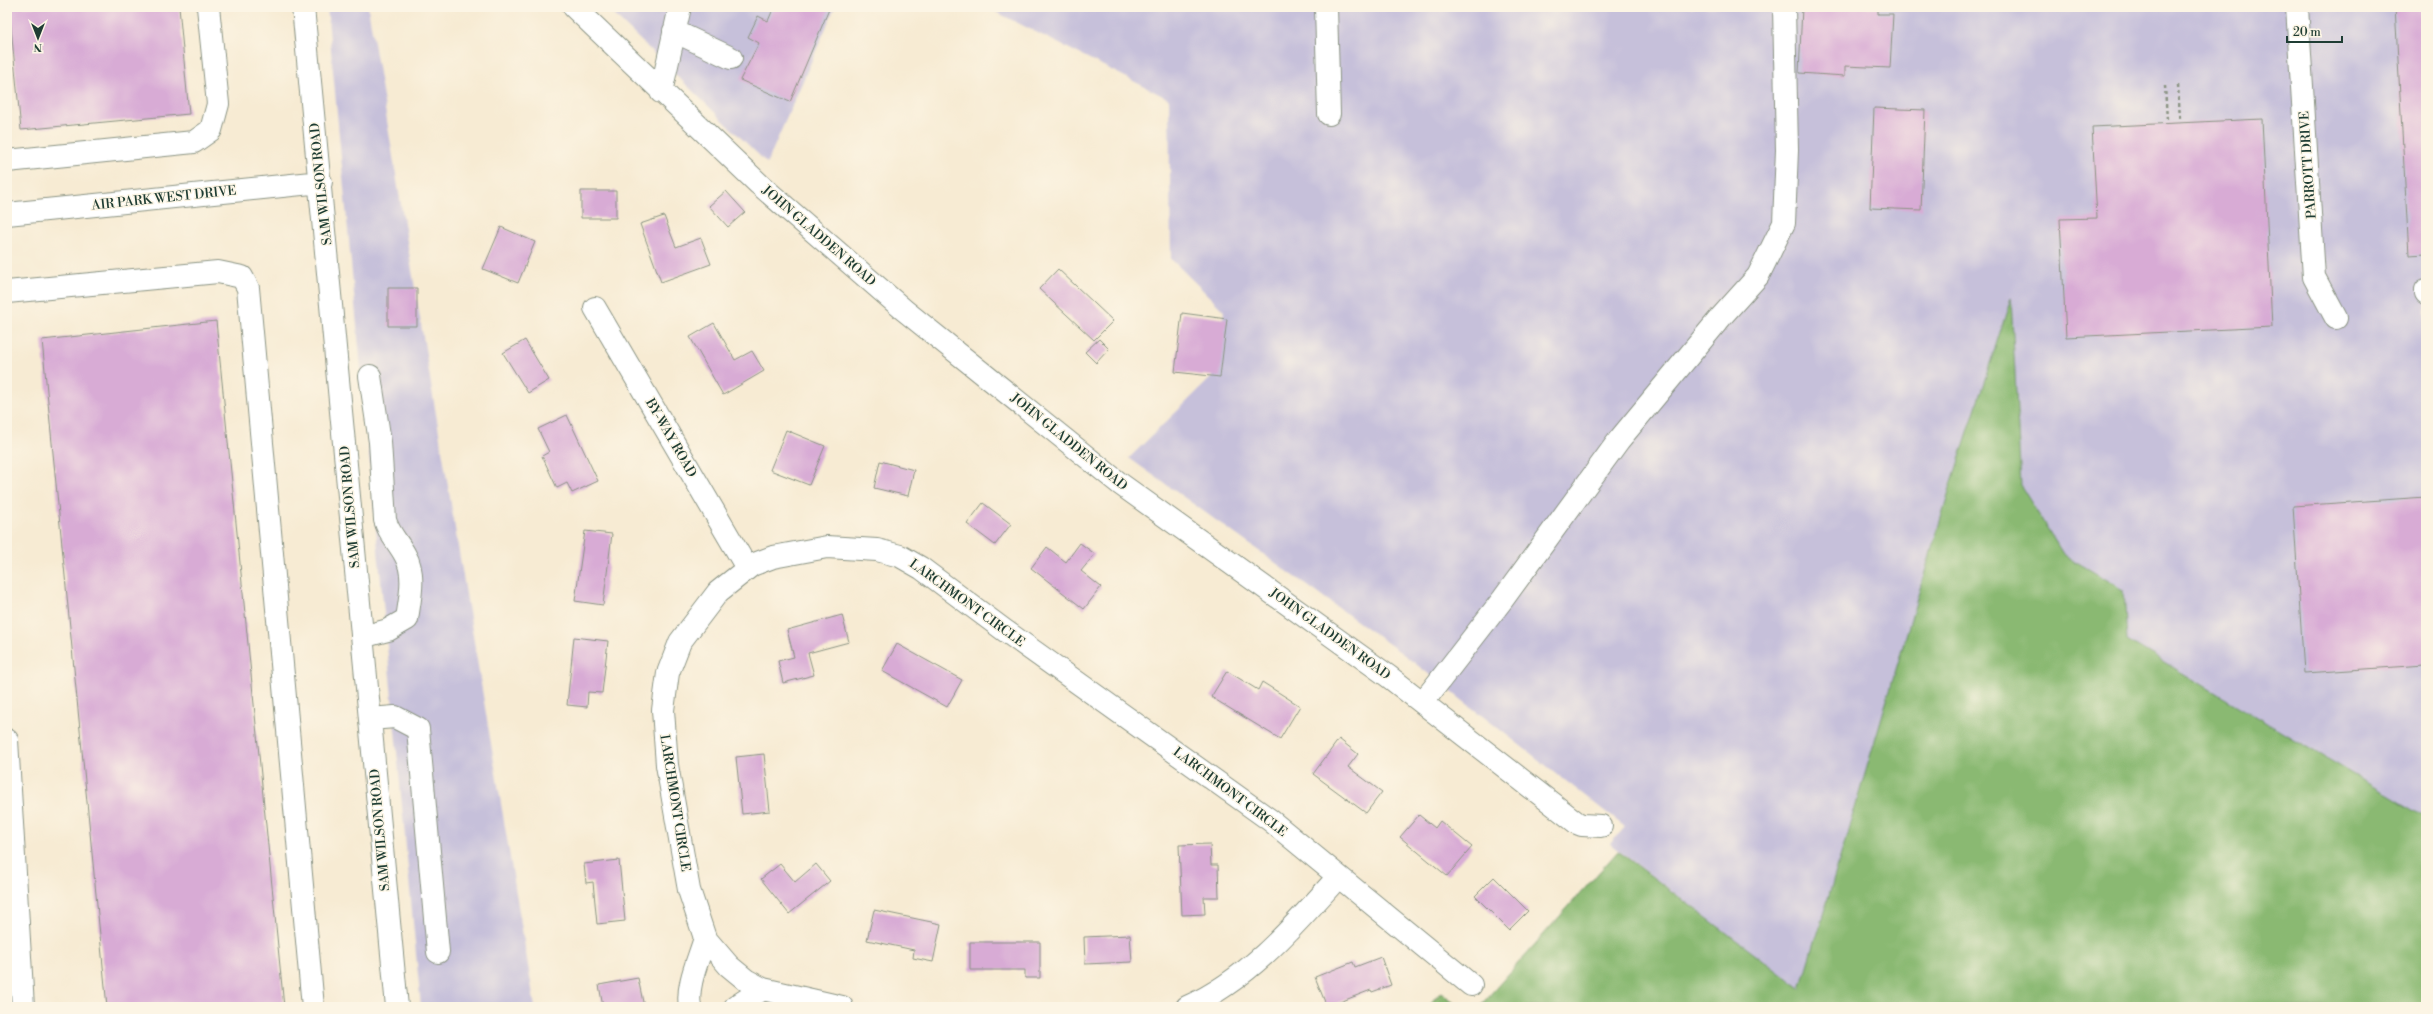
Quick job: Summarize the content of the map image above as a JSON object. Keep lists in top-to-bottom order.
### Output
{
  "streets": {
    "street": [
      "PARROTT DRIVE",
      "SAM WILSON ROAD",
      "AIR PARK WEST DRIVE",
      "JOHN GLADDEN ROAD",
      "BY-WAY ROAD",
      "LARCHMONT CIRCLE"
    ]
  },
  "crossings": [
    ["SAM WILSON ROAD", "AIR PARK WEST DRIVE"],
    ["BY-WAY ROAD", "LARCHMONT CIRCLE"]
  ],
  "scale_bar": "20 m",
  "north": "bottom"
}
